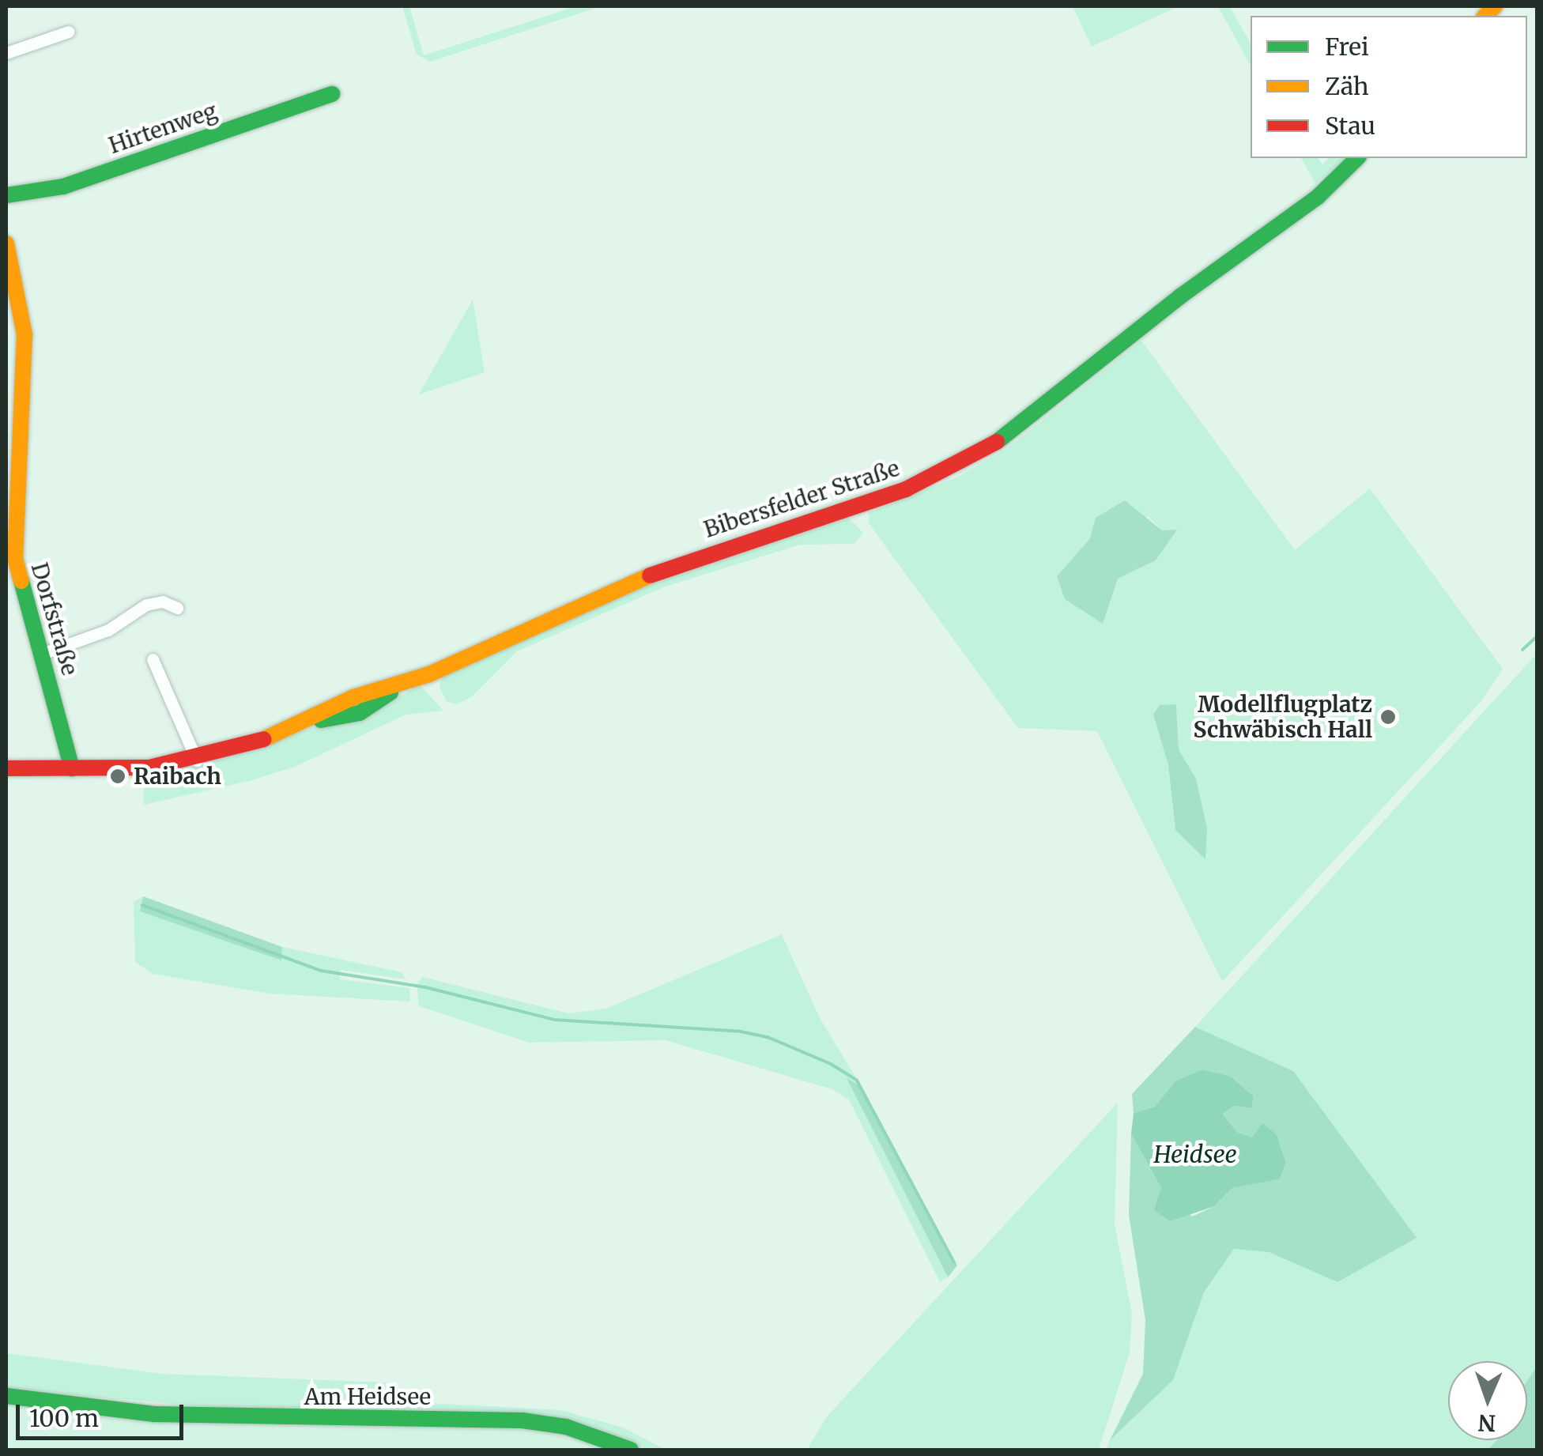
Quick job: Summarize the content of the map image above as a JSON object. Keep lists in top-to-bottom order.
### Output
{
  "streets": {
    "street": [
      "Hirtenweg",
      "Bibersfelder Straße",
      "Dorfstraße",
      "Am Heidsee"
    ]
  },
  "crossings": [
    ["Bibersfelder Straße", "Dorfstraße"]
  ],
  "water": ["Heidsee"],
  "places": ["Modellflugplatz Schwäbisch Hall", "Raibach"],
  "legend": ["Frei", "Zäh", "Stau"],
  "scale_bar": "100 m",
  "north": "bottom"
}
